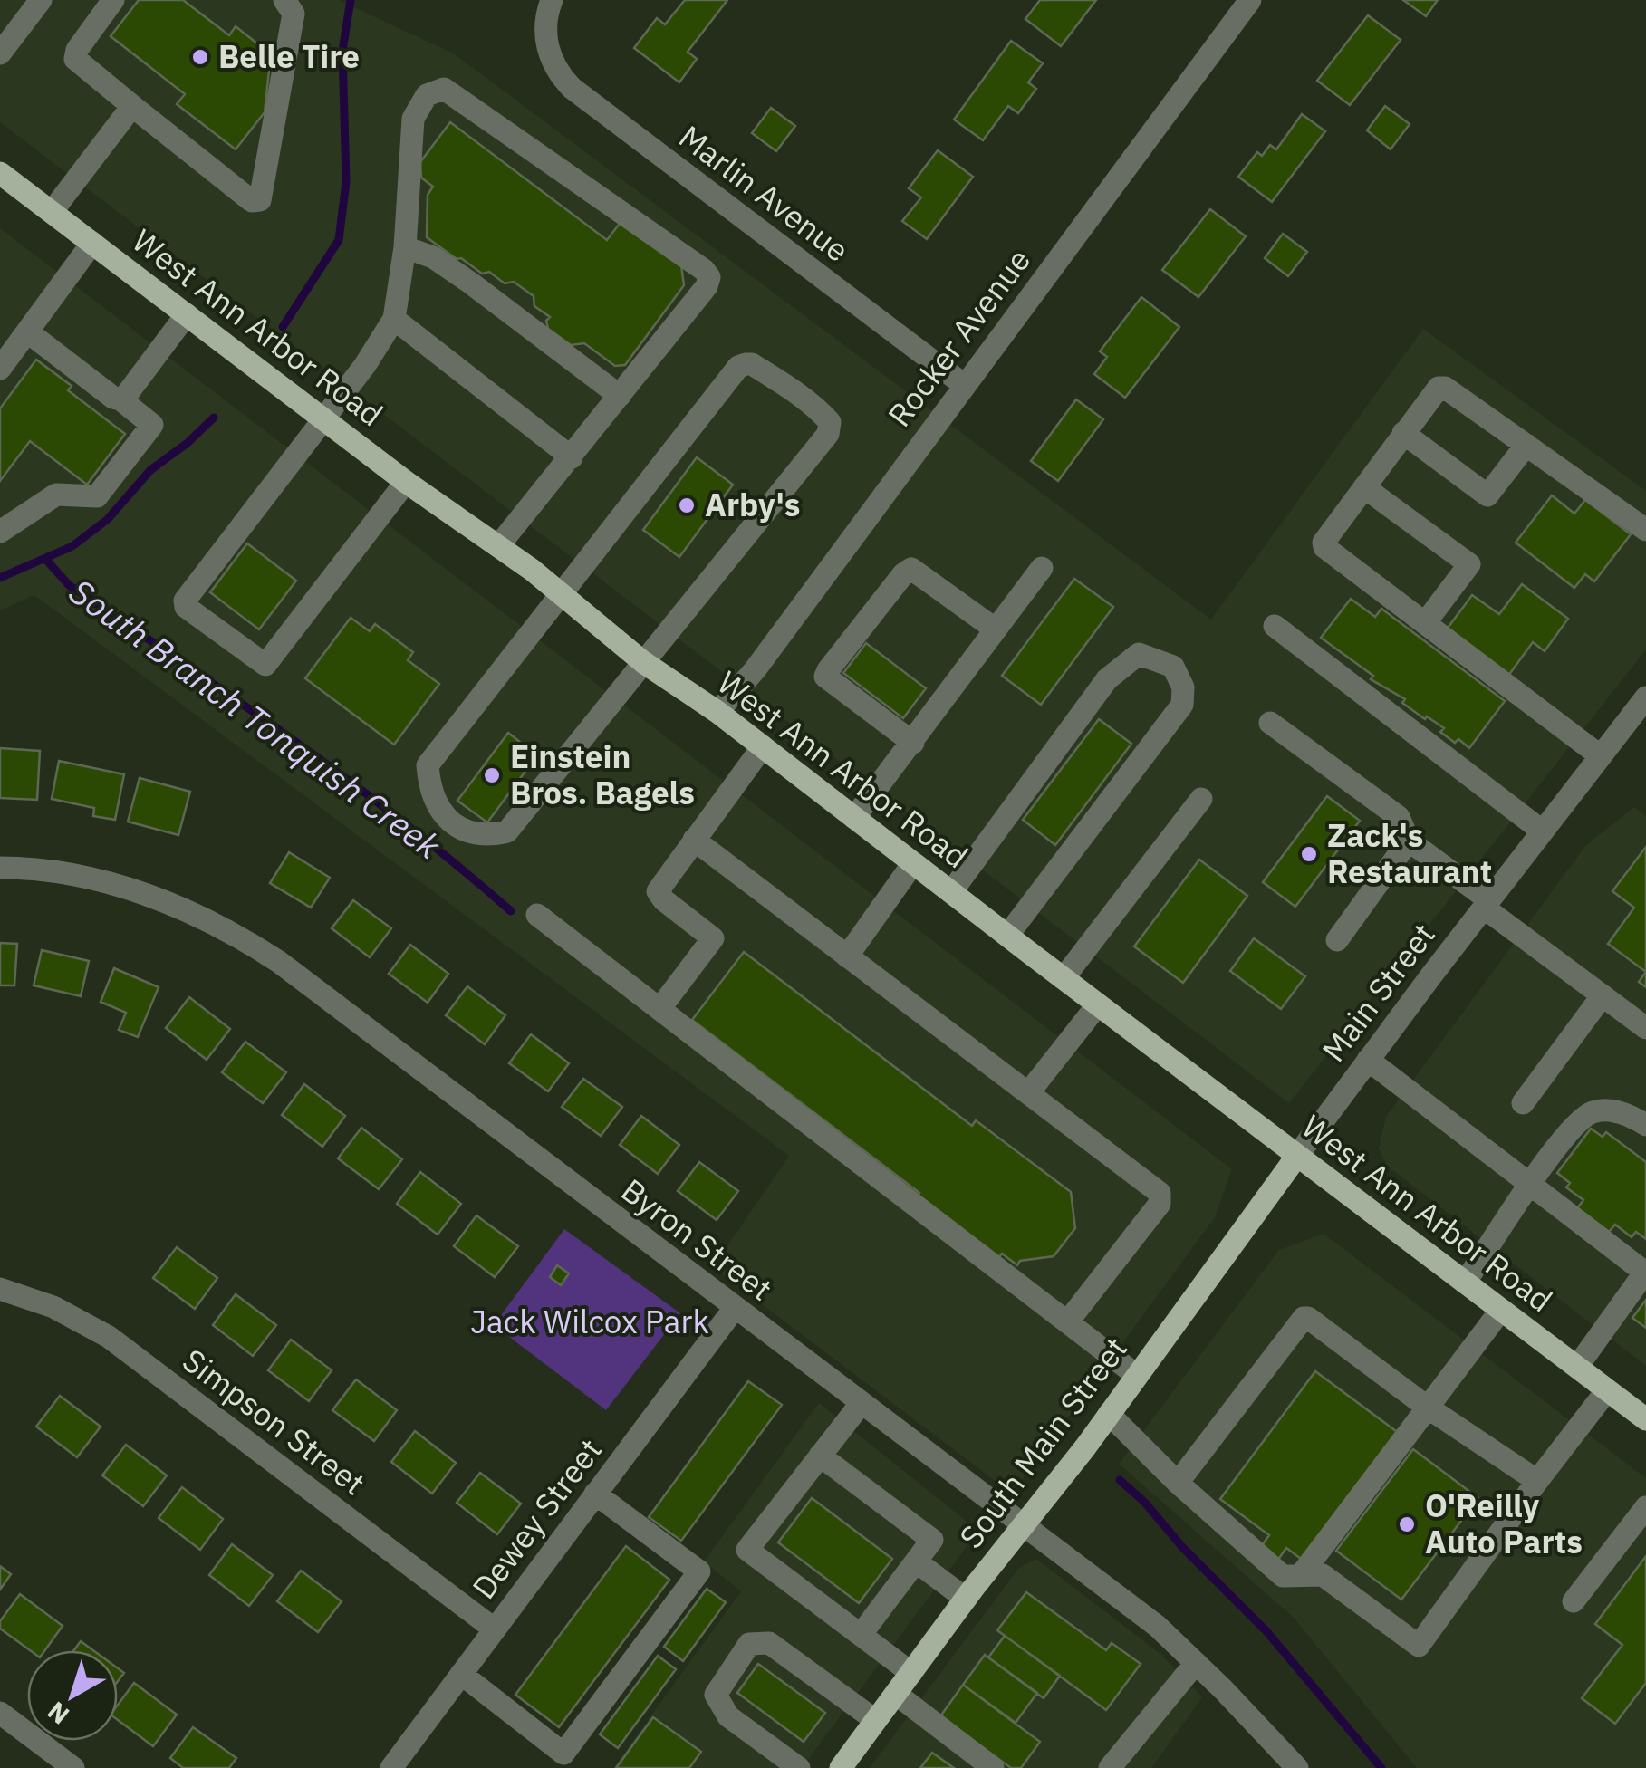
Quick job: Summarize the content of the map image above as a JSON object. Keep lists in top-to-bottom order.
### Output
{
  "streets": {
    "main road": ["West Ann Arbor Road", "South Main Street"],
    "street": [
      "Marlin Avenue",
      "Rocker Avenue",
      "Main Street",
      "Byron Street",
      "Simpson Street",
      "Dewey Street"
    ]
  },
  "crossings": [
    ["Marlin Avenue", "Rocker Avenue"],
    ["West Ann Arbor Road", "Rocker Avenue"],
    ["West Ann Arbor Road", "Main Street"],
    ["West Ann Arbor Road", "South Main Street"],
    ["Main Street", "South Main Street"],
    ["Byron Street", "South Main Street"],
    ["Byron Street", "Dewey Street"],
    ["Simpson Street", "Dewey Street"]
  ],
  "water": ["South Branch Tonquish Creek"],
  "parks": ["Jack Wilcox Park"],
  "places": [
    "Belle Tire",
    "Arby's",
    "Einstein Bros. Bagels",
    "Zack's Restaurant",
    "O'Reilly Auto Parts"
  ],
  "north": "bottom left"
}
